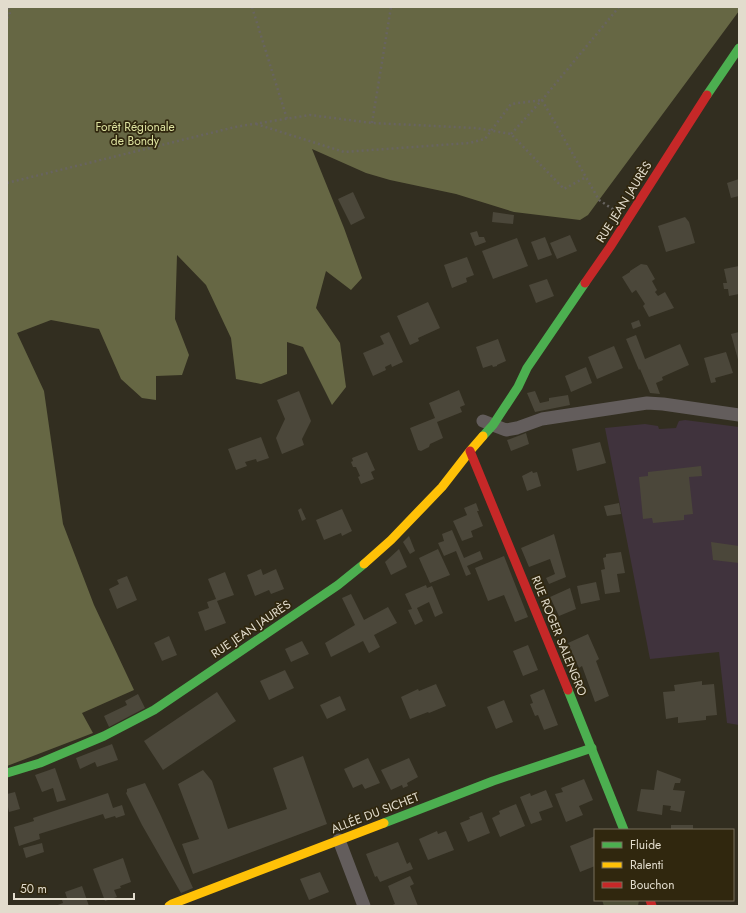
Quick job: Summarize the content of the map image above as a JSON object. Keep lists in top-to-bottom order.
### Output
{
  "streets": {
    "street": ["RUE JEAN JAURÈS", "RUE ROGER SALENGRO", "ALLÉE DU SICHET"]
  },
  "crossings": [
    ["RUE JEAN JAURÈS", "RUE ROGER SALENGRO"],
    ["RUE ROGER SALENGRO", "ALLÉE DU SICHET"]
  ],
  "parks": ["Forêt Régionale de Bondy"],
  "legend": ["Fluide", "Ralenti", "Bouchon"],
  "scale_bar": "50 m"
}
